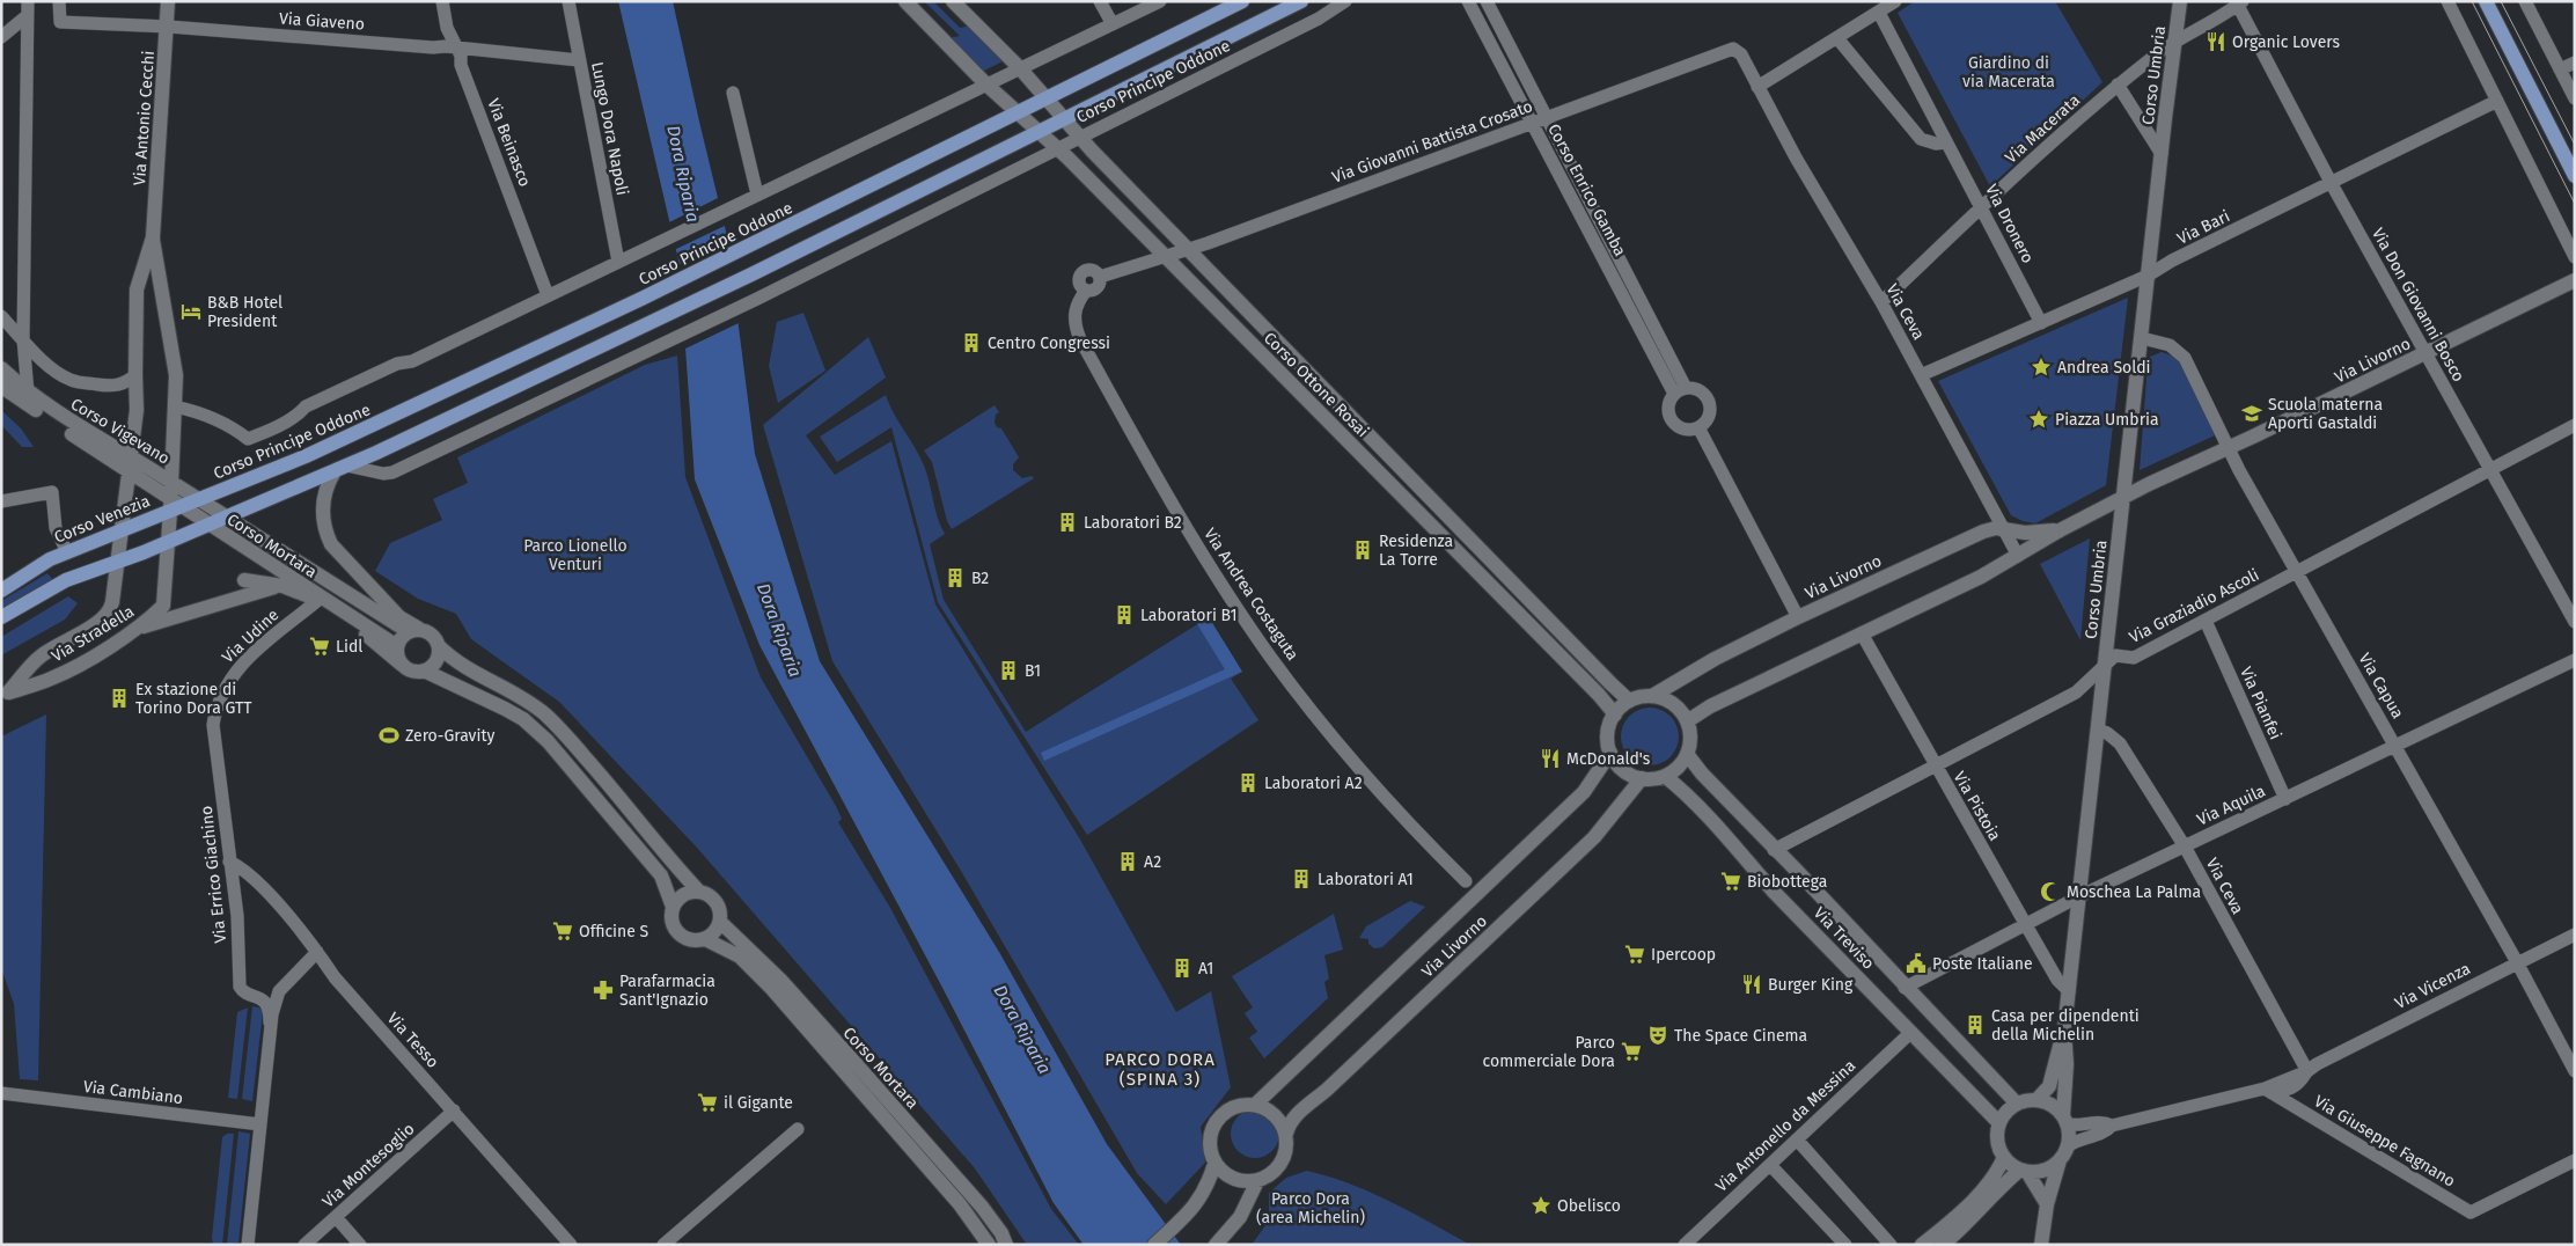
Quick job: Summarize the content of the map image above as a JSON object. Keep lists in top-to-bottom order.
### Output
{
  "streets": {
    "main road": [
      "Corso Umbria",
      "Corso Principe Oddone",
      "Via Antonio Cecchi",
      "Via Livorno",
      "Corso Ottone Rosai",
      "Corso Vigevano",
      "Corso Venezia",
      "Corso Mortara",
      "Via Stradella",
      "Via Treviso"
    ],
    "street": [
      "Via Giaveno",
      "Lungo Dora Napoli",
      "Via Macerata",
      "Via Giovanni Battista Crosato",
      "Via Beinasco",
      "Corso Enrico Gamba",
      "Via Dronero",
      "Via Bari",
      "Via Don Giovanni Bosco",
      "Via Ceva",
      "Via Andrea Costaguta",
      "Via Graziadio Ascoli",
      "Via Udine",
      "Via Capua",
      "Via Pianfei",
      "Via Aquila",
      "Via Pistoia",
      "Via Errico Giachino",
      "Via Vicenza",
      "Via Tesso",
      "Via Cambiano",
      "Via Antonello da Messina",
      "Via Giuseppe Fagnano",
      "Via Montesoglio"
    ]
  },
  "crossings": [
    ["Via Giaveno", "Via Antonio Cecchi"],
    ["Via Giaveno", "Lungo Dora Napoli"],
    ["Via Giaveno", "Via Beinasco"],
    ["Corso Umbria", "Via Macerata"],
    ["Corso Umbria", "Via Bari"],
    ["Corso Umbria", "Via Ceva"],
    ["Corso Umbria", "Via Livorno"],
    ["Corso Umbria", "Via Graziadio Ascoli"],
    ["Corso Umbria", "Via Capua"],
    ["Corso Umbria", "Via Aquila"],
    ["Corso Umbria", "Via Pistoia"],
    ["Corso Umbria", "Via Treviso"],
    ["Corso Umbria", "Via Giuseppe Fagnano"],
    ["Corso Principe Oddone", "Via Antonio Cecchi"],
    ["Corso Principe Oddone", "Lungo Dora Napoli"],
    ["Corso Principe Oddone", "Via Beinasco"],
    ["Corso Principe Oddone", "Corso Ottone Rosai"],
    ["Corso Principe Oddone", "Corso Vigevano"],
    ["Corso Principe Oddone", "Corso Venezia"],
    ["Corso Principe Oddone", "Corso Mortara"],
    ["Corso Principe Oddone", "Via Stradella"],
    ["Via Antonio Cecchi", "Corso Vigevano"],
    ["Via Antonio Cecchi", "Corso Venezia"],
    ["Via Antonio Cecchi", "Corso Mortara"],
    ["Via Antonio Cecchi", "Via Stradella"],
    ["Via Macerata", "Via Dronero"],
    ["Via Macerata", "Via Don Giovanni Bosco"],
    ["Via Macerata", "Via Ceva"],
    ["Via Giovanni Battista Crosato", "Corso Enrico Gamba"],
    ["Via Giovanni Battista Crosato", "Via Ceva"],
    ["Via Giovanni Battista Crosato", "Corso Ottone Rosai"],
    ["Via Giovanni Battista Crosato", "Via Andrea Costaguta"],
    ["Via Dronero", "Via Bari"],
    ["Via Bari", "Via Don Giovanni Bosco"],
    ["Via Bari", "Via Ceva"],
    ["Via Don Giovanni Bosco", "Via Livorno"],
    ["Via Don Giovanni Bosco", "Via Graziadio Ascoli"],
    ["Via Ceva", "Via Livorno"],
    ["Via Ceva", "Via Aquila"],
    ["Via Ceva", "Via Vicenza"],
    ["Via Ceva", "Via Giuseppe Fagnano"],
    ["Via Livorno", "Corso Ottone Rosai"],
    ["Via Livorno", "Via Capua"],
    ["Via Livorno", "Via Pistoia"],
    ["Via Livorno", "Via Treviso"],
    ["Corso Ottone Rosai", "Via Treviso"],
    ["Corso Vigevano", "Corso Venezia"],
    ["Corso Vigevano", "Corso Mortara"],
    ["Corso Vigevano", "Via Stradella"],
    ["Corso Venezia", "Corso Mortara"],
    ["Corso Venezia", "Via Stradella"],
    ["Corso Mortara", "Via Stradella"],
    ["Via Graziadio Ascoli", "Via Capua"],
    ["Via Graziadio Ascoli", "Via Pianfei"],
    ["Via Graziadio Ascoli", "Via Pistoia"],
    ["Via Graziadio Ascoli", "Via Treviso"],
    ["Via Udine", "Via Errico Giachino"],
    ["Via Capua", "Via Aquila"],
    ["Via Capua", "Via Vicenza"],
    ["Via Pianfei", "Via Aquila"],
    ["Via Aquila", "Via Pistoia"],
    ["Via Aquila", "Via Treviso"],
    ["Via Errico Giachino", "Via Tesso"],
    ["Via Errico Giachino", "Via Cambiano"],
    ["Via Treviso", "Via Antonello da Messina"],
    ["Via Treviso", "Via Giuseppe Fagnano"],
    ["Via Vicenza", "Via Giuseppe Fagnano"],
    ["Via Tesso", "Via Montesoglio"]
  ],
  "districts": ["PARCO DORA (SPINA 3)"],
  "water": ["Dora Riparia"],
  "parks": ["Giardino di via Macerata", "Parco Lionello Venturi", "Parco Dora (area Michelin)"],
  "places": {
    "restaurant": ["Organic Lovers", "McDonald's", "Burger King"],
    "hotel": ["B&B Hotel President"],
    "building": [
      "Centro Congressi",
      "Laboratori B2",
      "Residenza La Torre",
      "B2",
      "Laboratori B1",
      "B1",
      "Ex stazione di Torino Dora GTT",
      "Laboratori A2",
      "A2",
      "Laboratori A1",
      "A1",
      "Casa per dipendenti della Michelin"
    ],
    "place": ["Andrea Soldi", "Piazza Umbria", "Obelisco"],
    "school or university": ["Scuola materna Aporti Gastaldi"],
    "supermarket": [
      "Lidl",
      "Biobottega",
      "Officine S",
      "Ipercoop",
      "Parco commerciale Dora",
      "il Gigante"
    ],
    "sports": ["Zero-Gravity"],
    "mosque": ["Moschea La Palma"],
    "public building": ["Poste Italiane"],
    "pharmacy": ["Parafarmacia Sant'Ignazio"],
    "theatre": ["The Space Cinema"]
  }
}
